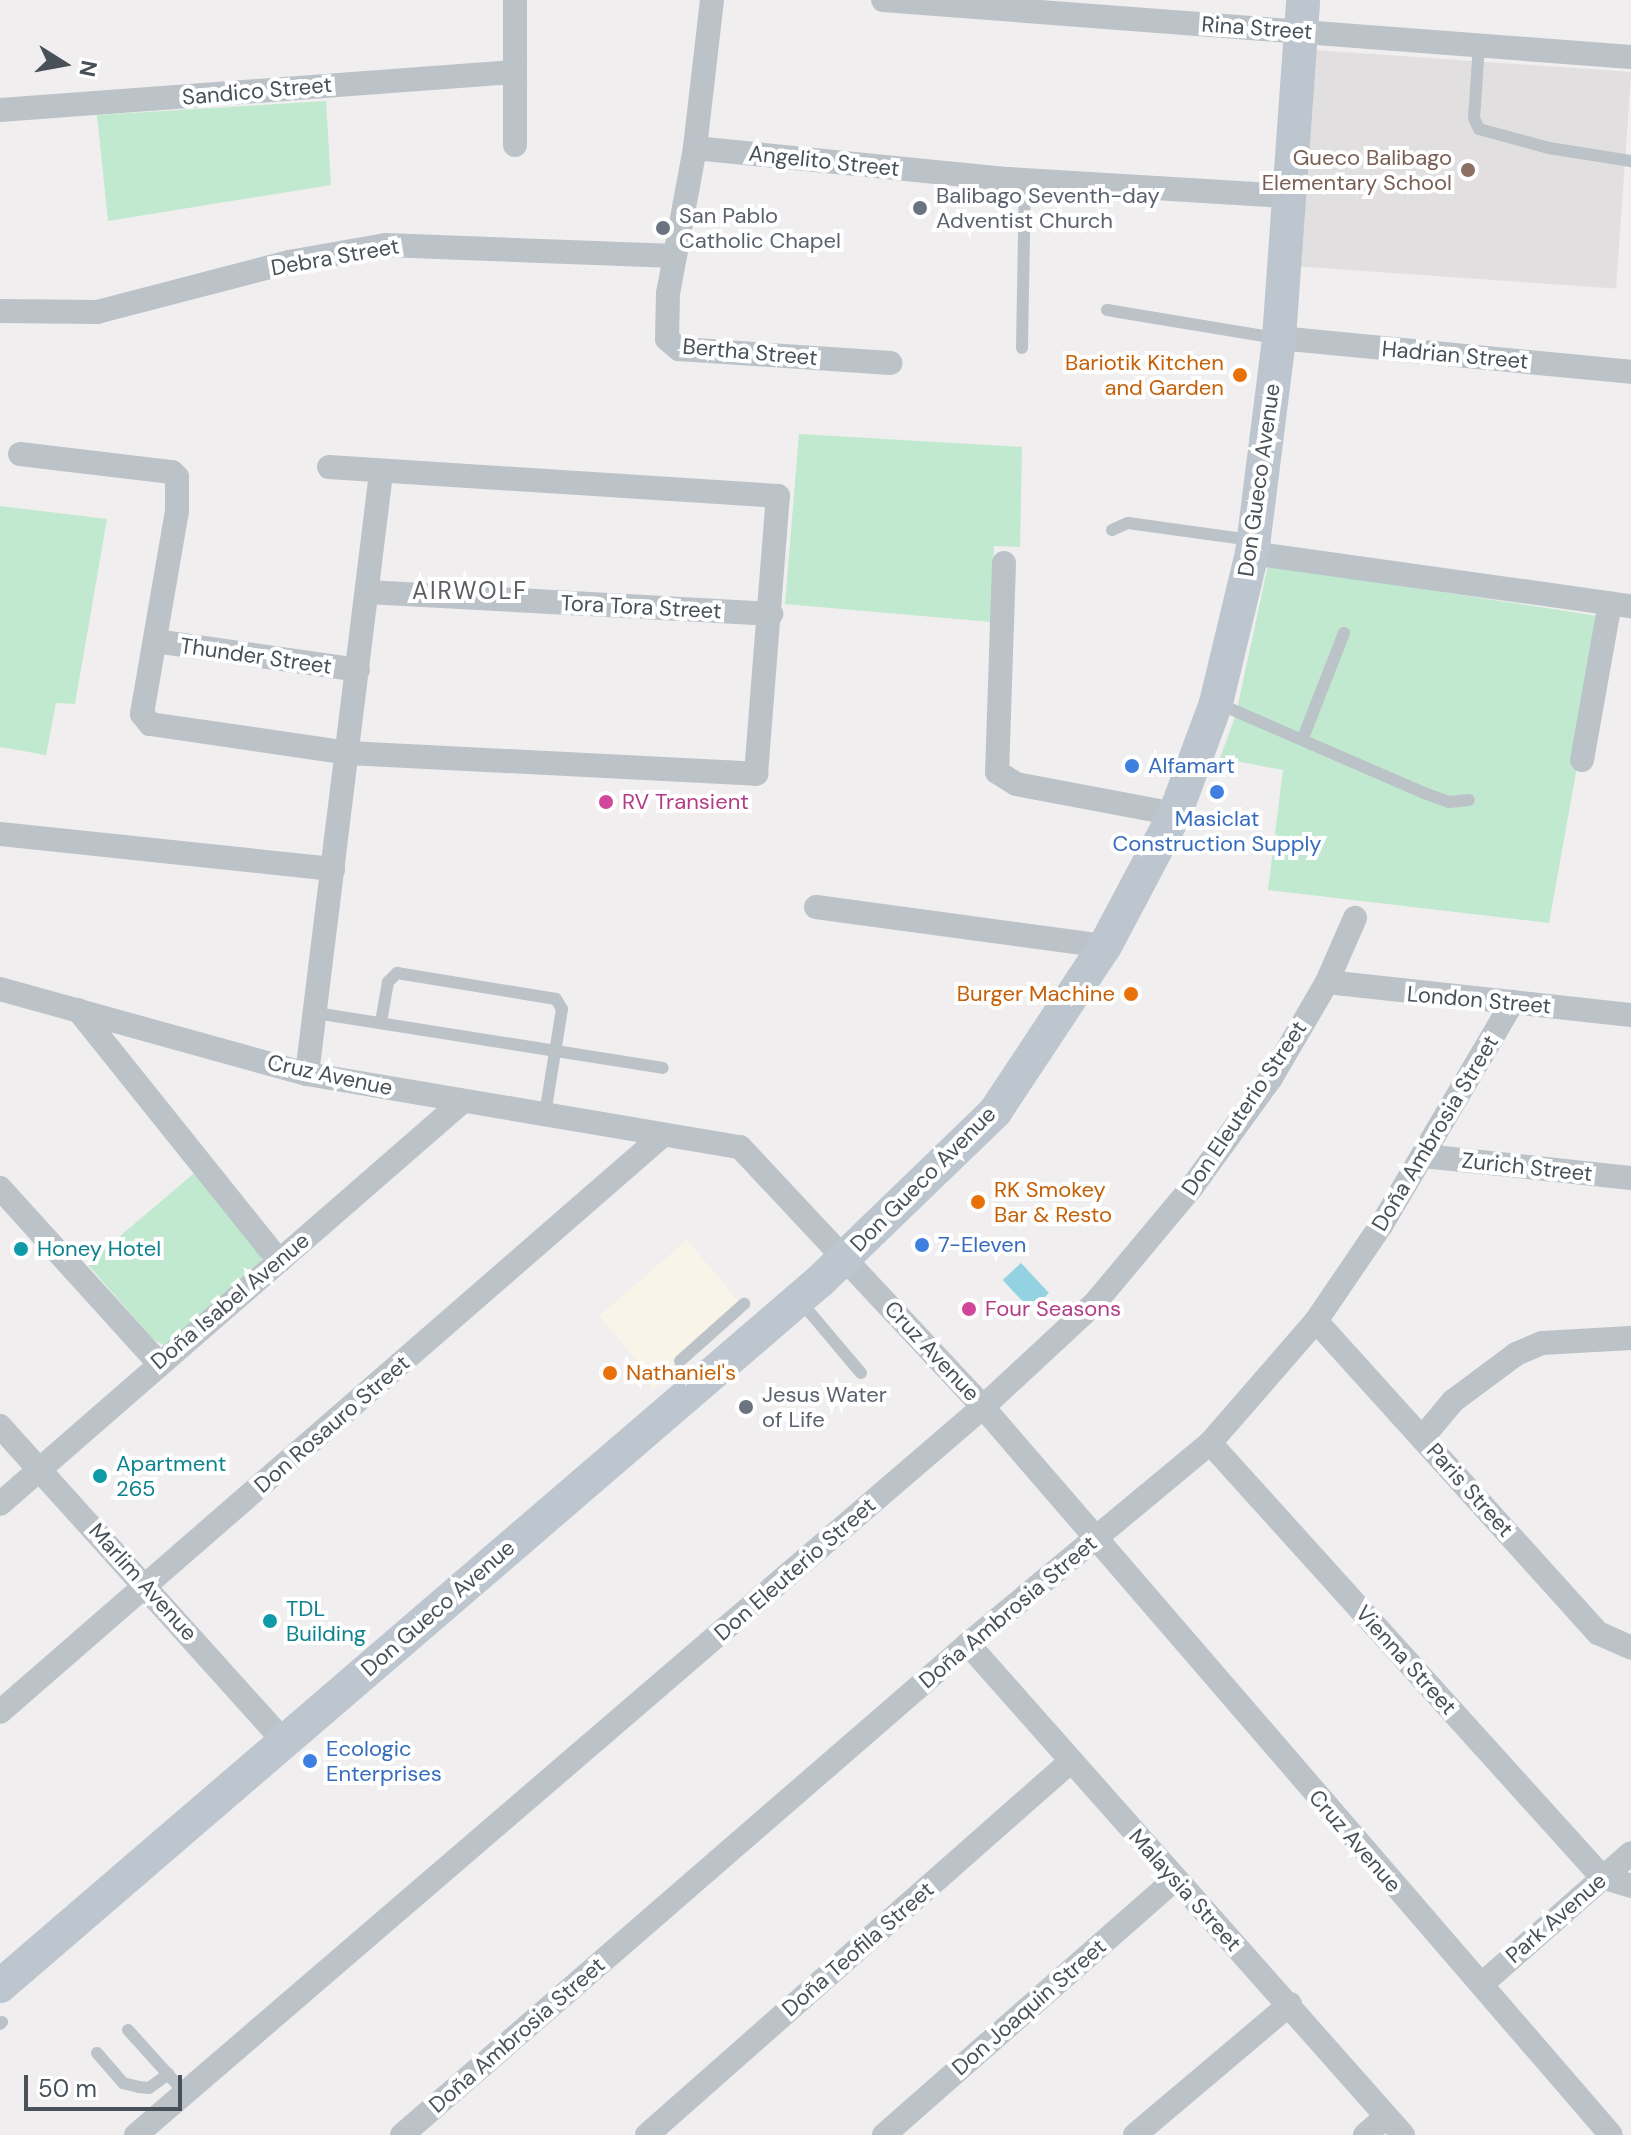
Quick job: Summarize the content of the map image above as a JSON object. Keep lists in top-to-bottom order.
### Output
{
  "streets": {
    "main road": ["Don Gueco Avenue"],
    "street": [
      "Rina Street",
      "Sandico Street",
      "Angelito Street",
      "Debra Street",
      "Bertha Street",
      "Hadrian Street",
      "Tora Tora Street",
      "Thunder Street",
      "London Street",
      "Cruz Avenue",
      "Don Eleuterio Street",
      "Doña Ambrosia Street",
      "Zurich Street",
      "Doña Isabel Avenue",
      "Don Rosauro Street",
      "Paris Street",
      "Marlim Avenue",
      "Vienna Street",
      "Malaysia Street",
      "Park Avenue",
      "Doña Teofila Street",
      "Don Joaquin Street"
    ]
  },
  "crossings": [
    ["Rina Street", "Don Gueco Avenue"],
    ["Angelito Street", "Bertha Street"],
    ["Angelito Street", "Don Gueco Avenue"],
    ["Debra Street", "Bertha Street"],
    ["Hadrian Street", "Don Gueco Avenue"],
    ["Don Gueco Avenue", "Cruz Avenue"],
    ["Don Gueco Avenue", "Marlim Avenue"],
    ["London Street", "Don Eleuterio Street"],
    ["London Street", "Doña Ambrosia Street"],
    ["Cruz Avenue", "Don Eleuterio Street"],
    ["Cruz Avenue", "Doña Ambrosia Street"],
    ["Cruz Avenue", "Doña Isabel Avenue"],
    ["Cruz Avenue", "Don Rosauro Street"],
    ["Cruz Avenue", "Park Avenue"],
    ["Doña Ambrosia Street", "Zurich Street"],
    ["Doña Ambrosia Street", "Paris Street"],
    ["Doña Ambrosia Street", "Vienna Street"],
    ["Doña Ambrosia Street", "Malaysia Street"],
    ["Doña Isabel Avenue", "Marlim Avenue"],
    ["Don Rosauro Street", "Marlim Avenue"],
    ["Vienna Street", "Park Avenue"],
    ["Malaysia Street", "Doña Teofila Street"],
    ["Malaysia Street", "Don Joaquin Street"]
  ],
  "districts": ["AIRWOLF"],
  "places": [
    "Gueco Balibago Elementary School",
    "Balibago Seventh-day Adventist Church",
    "San Pablo Catholic Chapel",
    "Bariotik Kitchen and Garden",
    "Alfamart",
    "Masiclat Construction Supply",
    "RV Transient",
    "Burger Machine",
    "RK Smokey Bar & Resto",
    "7-Eleven",
    "Honey Hotel",
    "Four Seasons",
    "Nathaniel's",
    "Jesus Water of Life",
    "Apartment 265",
    "TDL Building",
    "Ecologic Enterprises"
  ],
  "scale_bar": "50 m",
  "north": "right"
}
